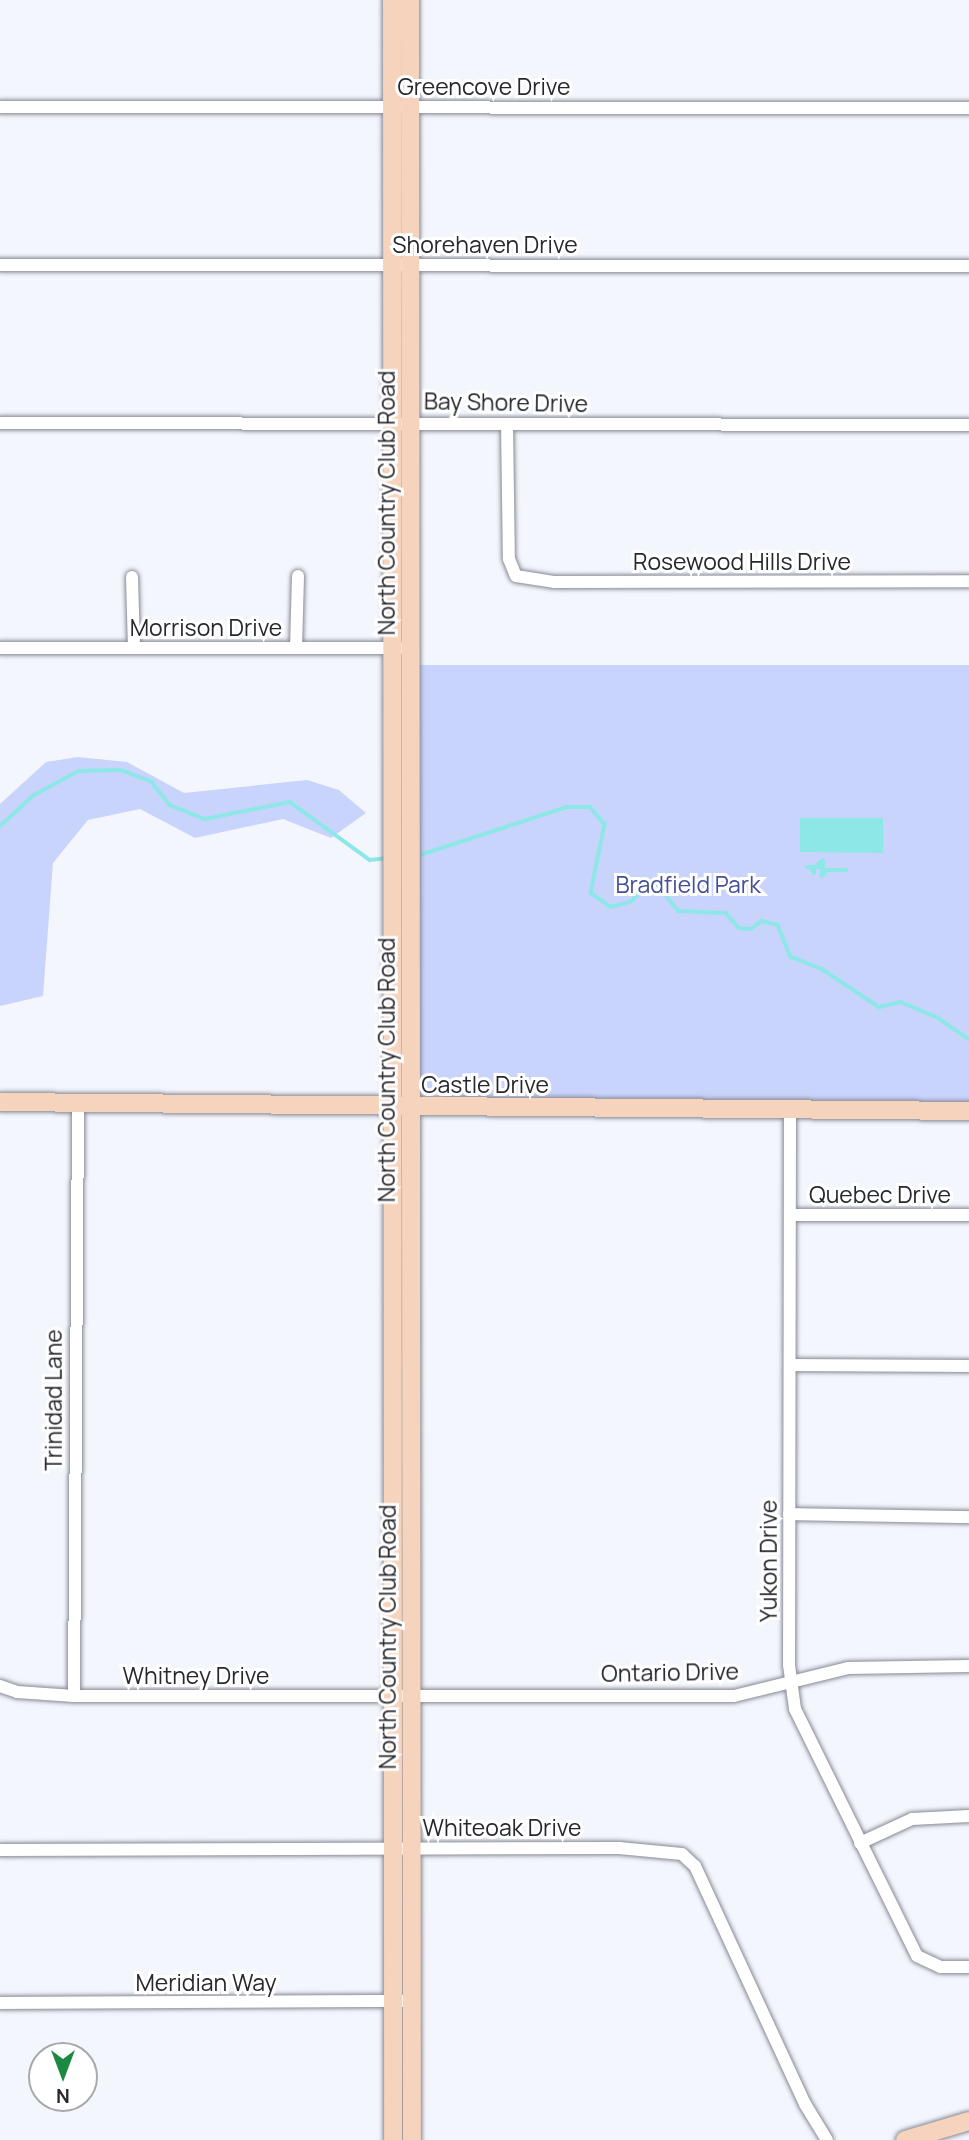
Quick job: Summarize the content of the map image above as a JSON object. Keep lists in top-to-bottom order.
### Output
{
  "streets": {
    "main road": ["North Country Club Road", "Castle Drive"],
    "street": [
      "Greencove Drive",
      "Shorehaven Drive",
      "Bay Shore Drive",
      "Rosewood Hills Drive",
      "Morrison Drive",
      "Quebec Drive",
      "Trinidad Lane",
      "Yukon Drive",
      "Ontario Drive",
      "Whitney Drive",
      "Whiteoak Drive",
      "Meridian Way"
    ]
  },
  "crossings": [
    ["Greencove Drive", "North Country Club Road"],
    ["Shorehaven Drive", "North Country Club Road"],
    ["Bay Shore Drive", "North Country Club Road"],
    ["Bay Shore Drive", "Rosewood Hills Drive"],
    ["North Country Club Road", "Morrison Drive"],
    ["North Country Club Road", "Castle Drive"],
    ["North Country Club Road", "Ontario Drive"],
    ["North Country Club Road", "Whitney Drive"],
    ["North Country Club Road", "Whiteoak Drive"],
    ["North Country Club Road", "Meridian Way"],
    ["Castle Drive", "Trinidad Lane"],
    ["Castle Drive", "Yukon Drive"],
    ["Quebec Drive", "Yukon Drive"],
    ["Trinidad Lane", "Whitney Drive"],
    ["Yukon Drive", "Ontario Drive"],
    ["Ontario Drive", "Whitney Drive"]
  ],
  "parks": ["Bradfield Park"],
  "north": "bottom"
}
